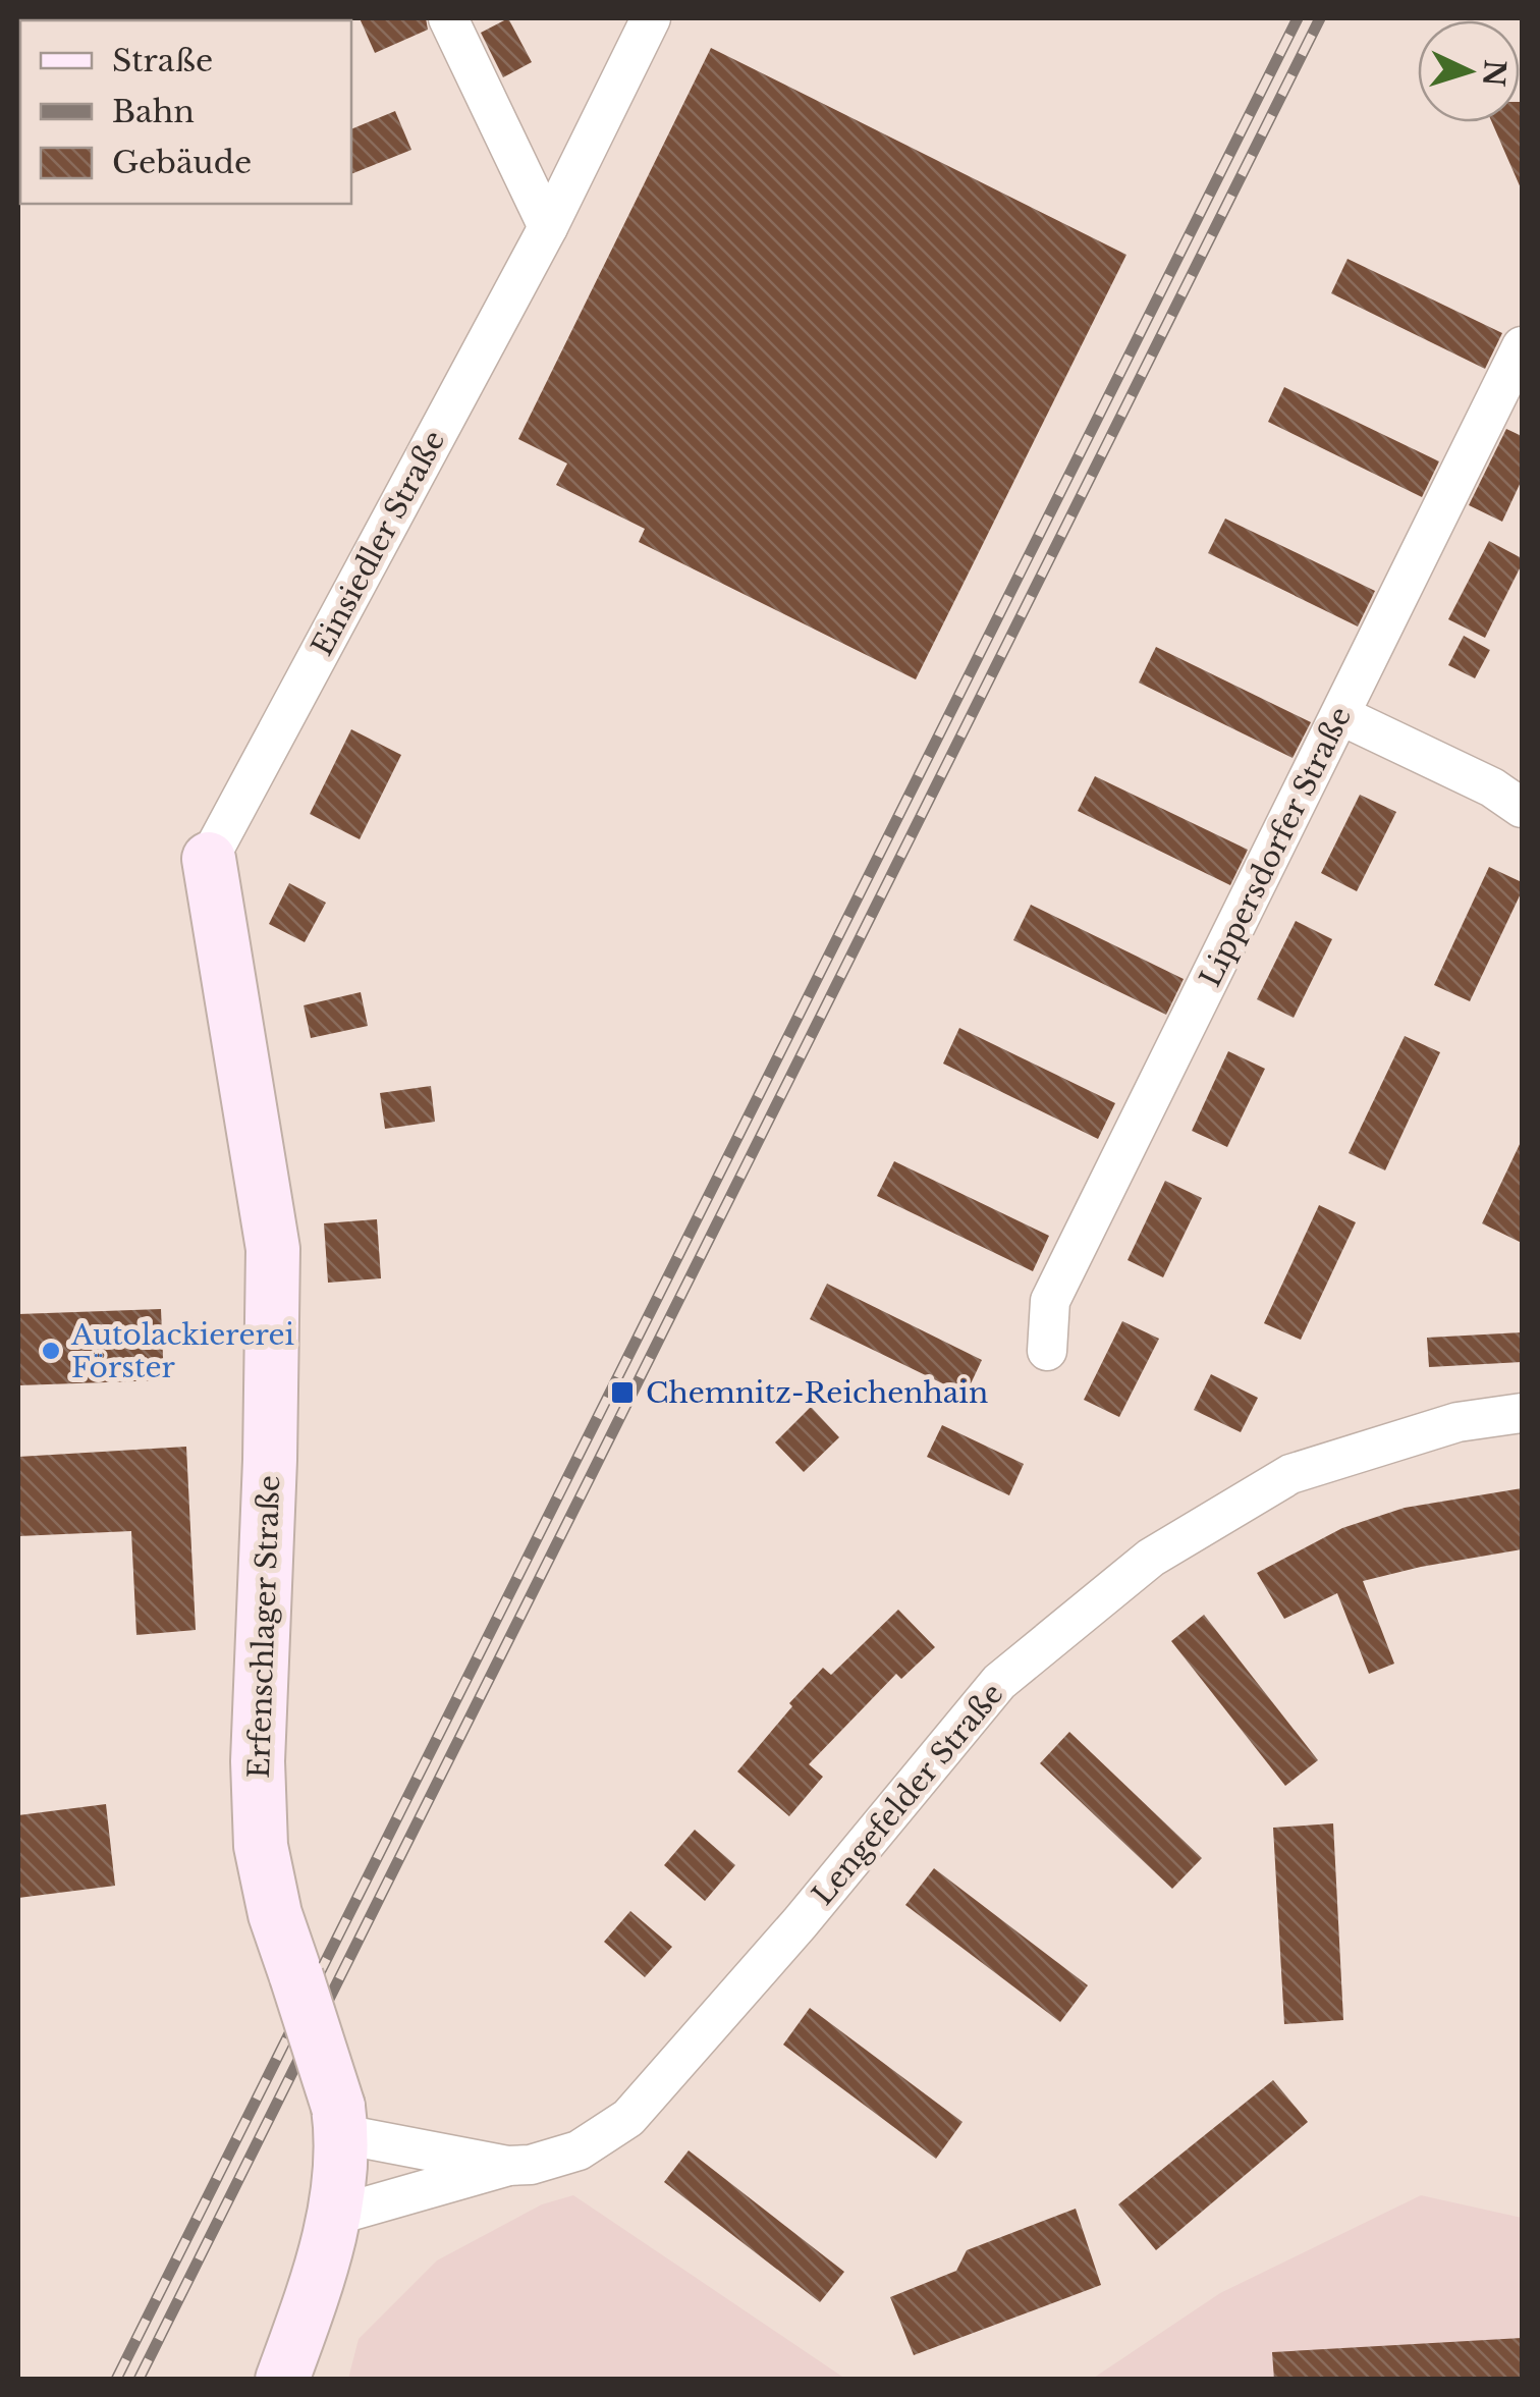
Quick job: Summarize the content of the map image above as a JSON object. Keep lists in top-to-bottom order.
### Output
{
  "streets": {
    "main road": ["Erfenschlager Straße"],
    "street": ["Einsiedler Straße", "Lippersdorfer Straße", "Lengefelder Straße"]
  },
  "crossings": [
    ["Einsiedler Straße", "Erfenschlager Straße"],
    ["Erfenschlager Straße", "Lengefelder Straße"]
  ],
  "places": {
    "other": ["Autolackiererei Förster"],
    "transit": ["Chemnitz-Reichenhain"]
  },
  "legend": ["Straße", "Bahn", "Gebäude"],
  "north": "right"
}
